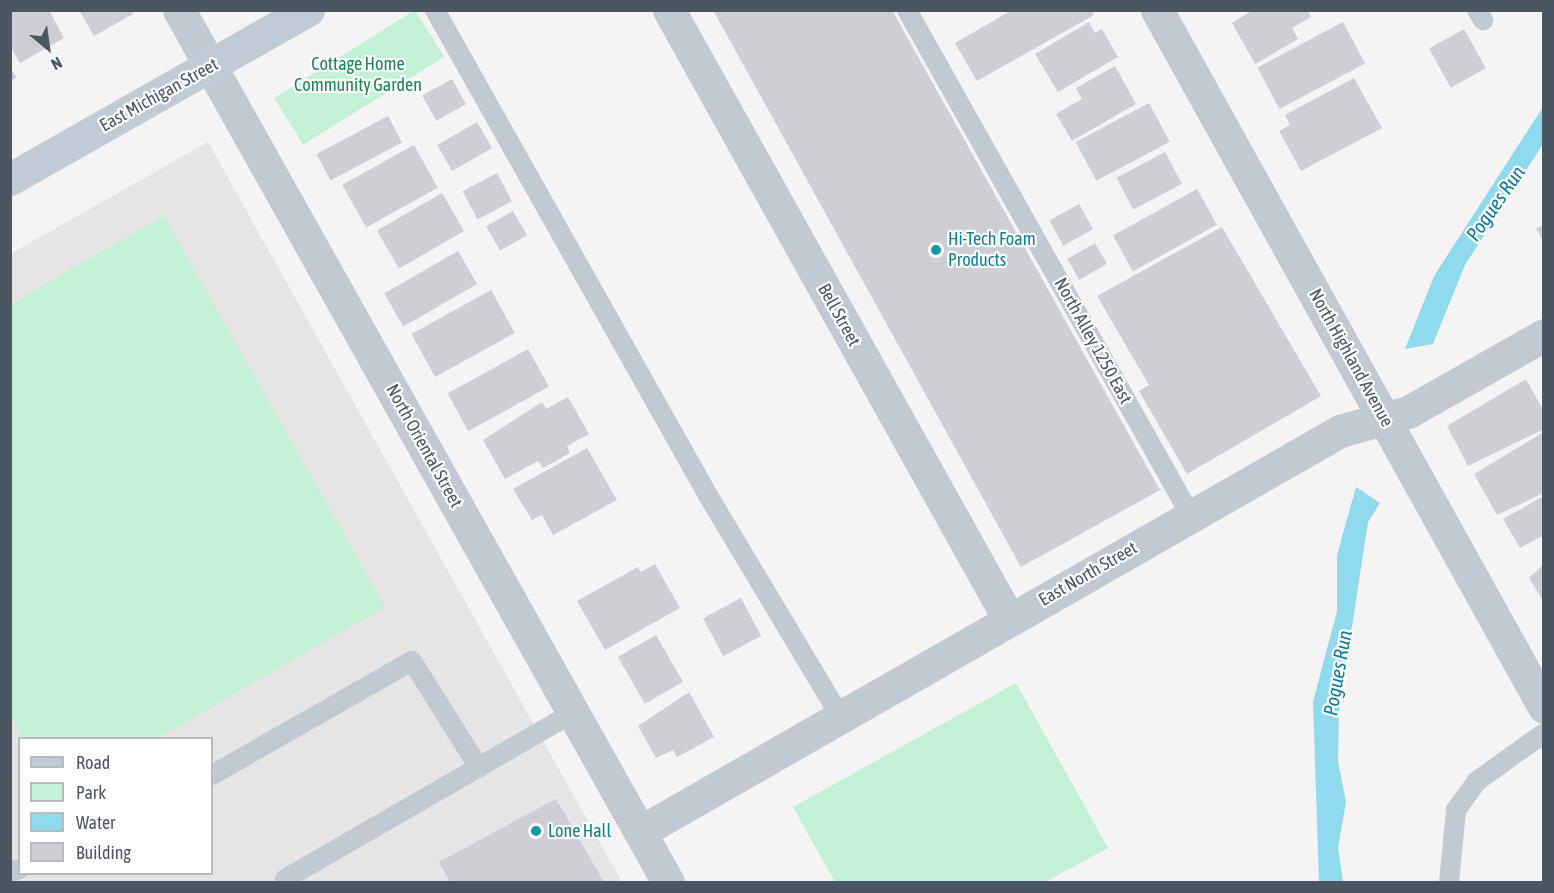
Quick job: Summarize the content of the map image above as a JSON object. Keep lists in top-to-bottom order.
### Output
{
  "streets": {
    "main road": ["East Michigan Street"],
    "street": [
      "Bell Street",
      "North Highland Avenue",
      "North Oriental Street",
      "East North Street"
    ],
    "lane": ["North Alley 1250 East"]
  },
  "crossings": [
    ["East Michigan Street", "North Oriental Street"],
    ["Bell Street", "East North Street"],
    ["North Alley 1250 East", "East North Street"],
    ["North Highland Avenue", "East North Street"],
    ["North Oriental Street", "East North Street"]
  ],
  "water": ["Pogues Run"],
  "parks": ["Cottage Home Community Garden"],
  "places": ["Hi-Tech Foam Products", "Lone Hall"],
  "legend": [
    "Road",
    "Park",
    "Water",
    "Building"
  ],
  "north": "bottom right"
}
